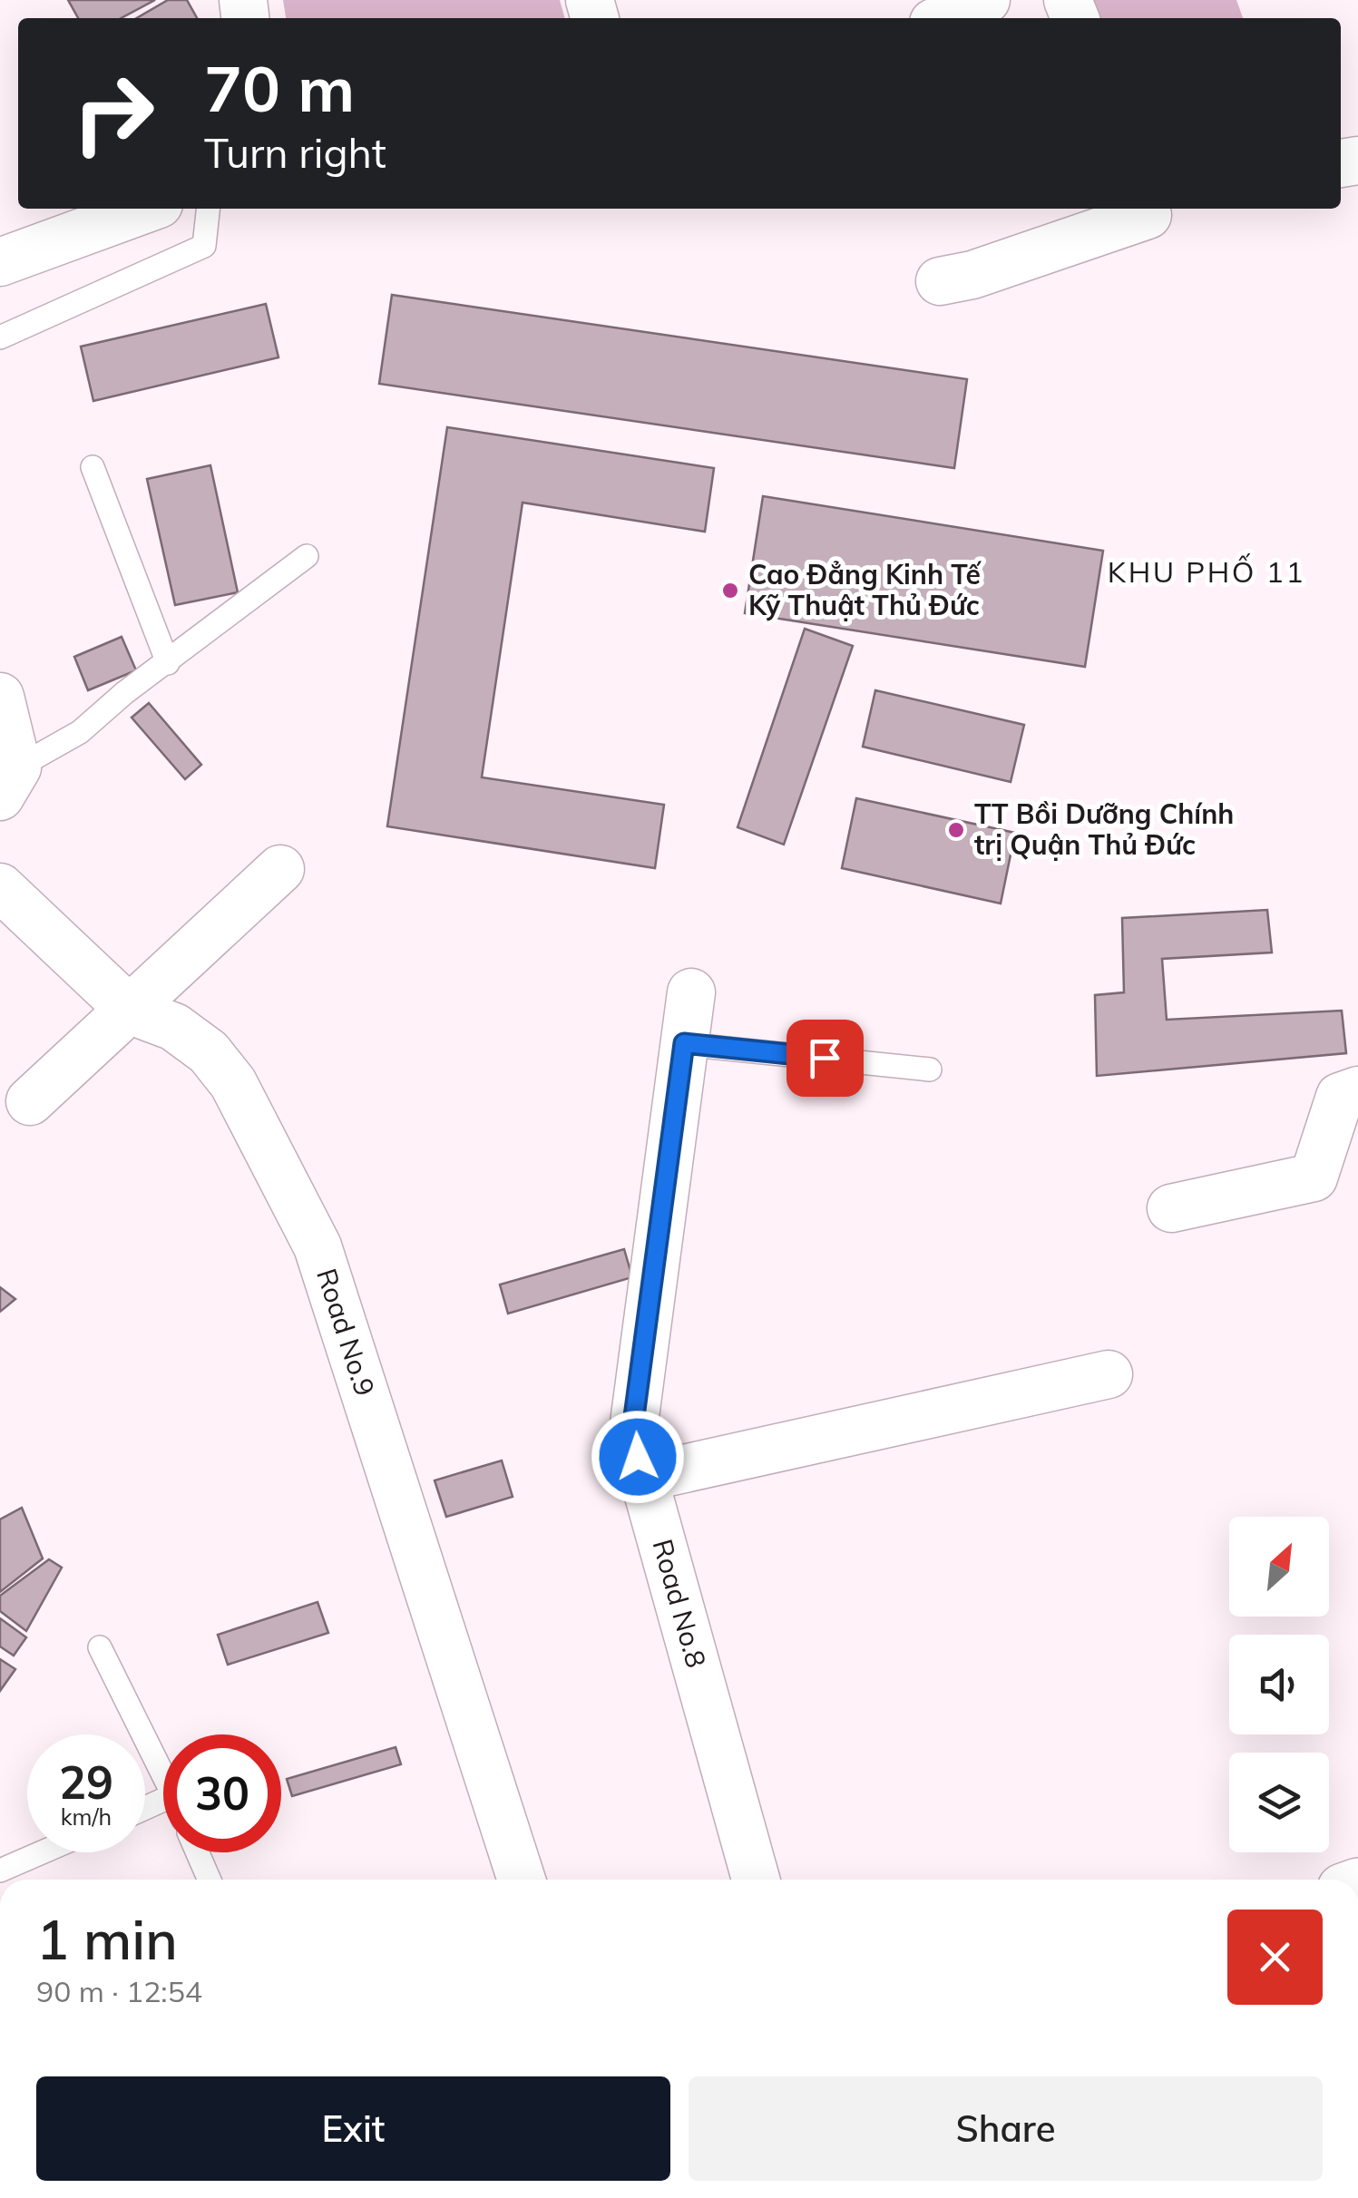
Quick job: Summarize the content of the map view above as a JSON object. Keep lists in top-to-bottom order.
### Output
{
  "streets": {
    "street": ["Road No.9", "Road No.8"]
  },
  "districts": ["KHU PHỐ 11"],
  "places": ["Cao Đẳng Kinh Tế Kỹ Thuật Thủ Đức", "TT Bồi Dưỡng Chính trị Quận Thủ Đức"],
  "north": "top right",
  "page": {
    "turn": ["70 m", "Turn right"],
    "speed": "29 km/h",
    "limit": "30",
    "heading": ["1 min", "90 m · 12:54"],
    "buttons": ["Exit", "Share"]
  }
}
